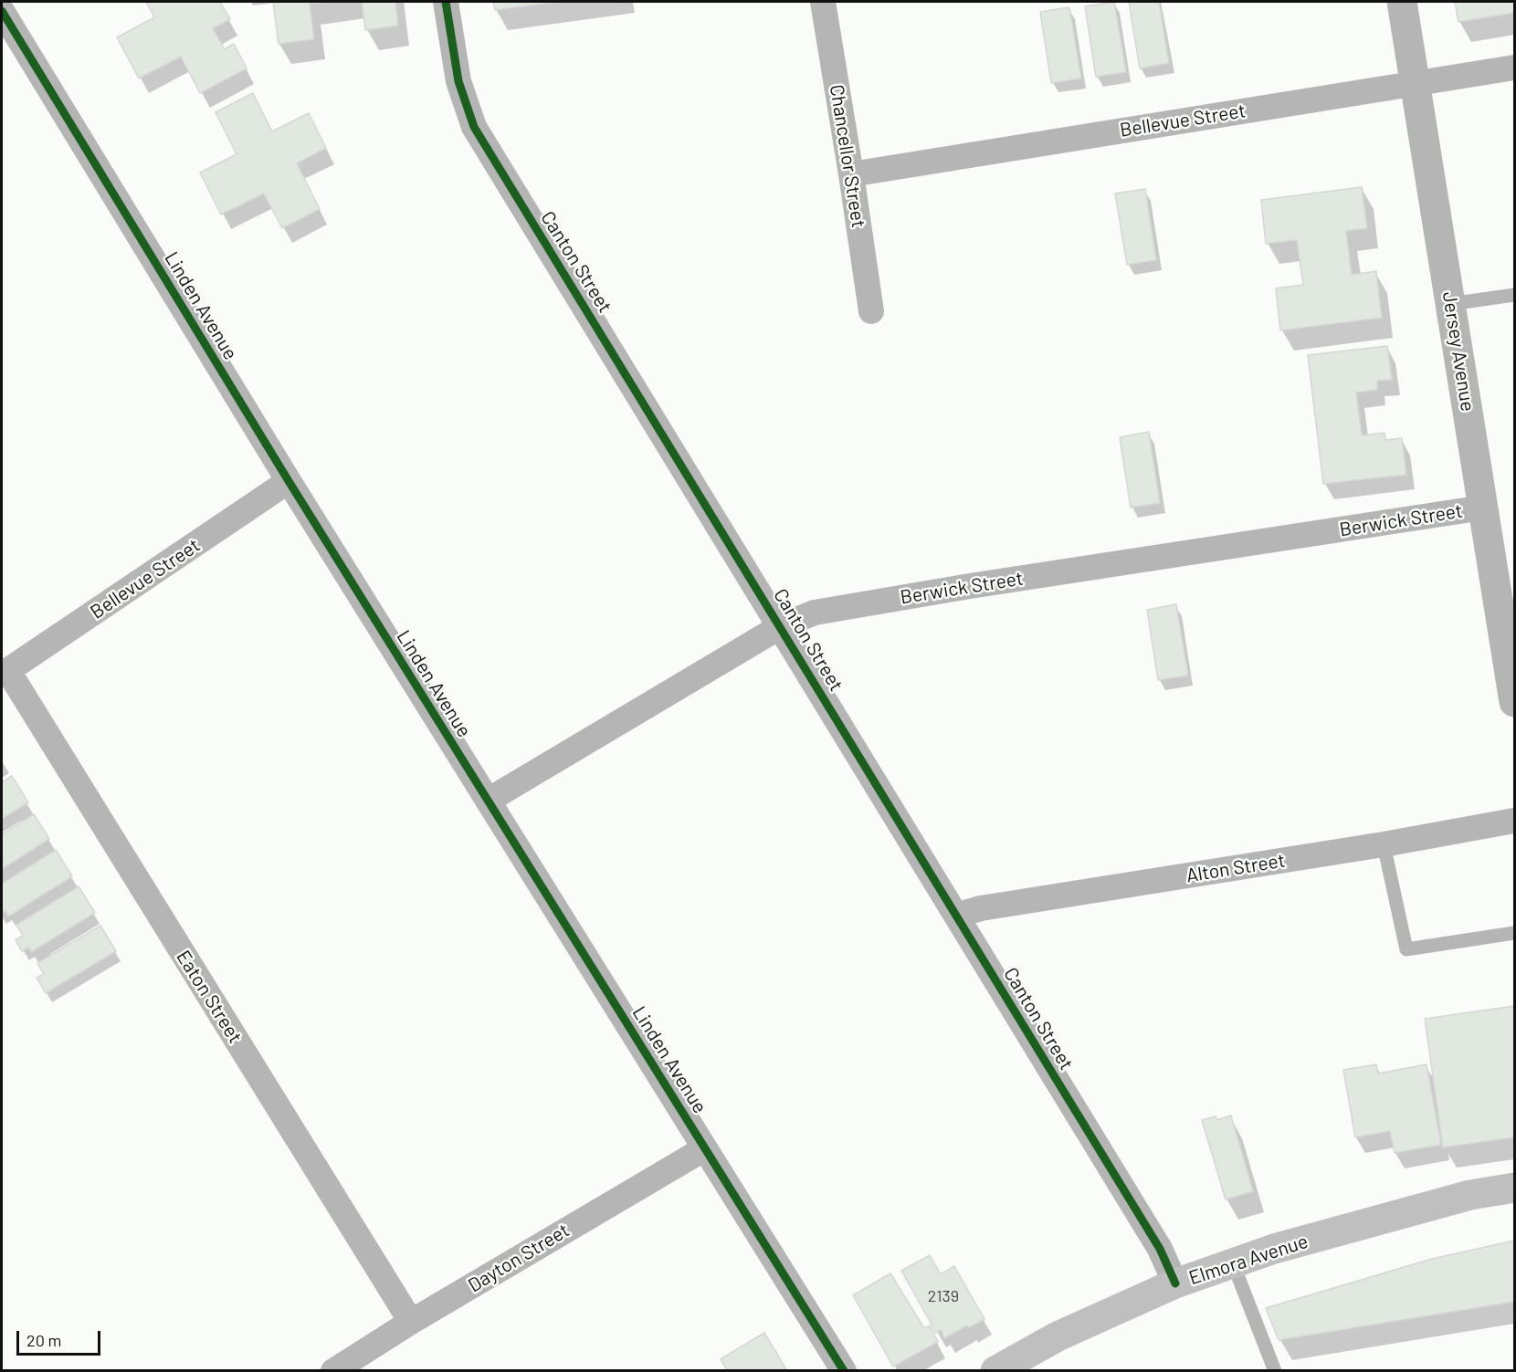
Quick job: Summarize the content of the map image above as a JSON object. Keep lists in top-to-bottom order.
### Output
{
  "streets": {
    "main road": ["Elmora Avenue"],
    "street": [
      "Bellevue Street",
      "Chancellor Street",
      "Canton Street",
      "Linden Avenue",
      "Jersey Avenue",
      "Berwick Street",
      "Alton Street",
      "Eaton Street",
      "Dayton Street"
    ]
  },
  "crossings": [
    ["Bellevue Street", "Chancellor Street"],
    ["Bellevue Street", "Linden Avenue"],
    ["Bellevue Street", "Jersey Avenue"],
    ["Bellevue Street", "Eaton Street"],
    ["Canton Street", "Berwick Street"],
    ["Canton Street", "Alton Street"],
    ["Canton Street", "Elmora Avenue"],
    ["Linden Avenue", "Berwick Street"],
    ["Linden Avenue", "Dayton Street"],
    ["Jersey Avenue", "Berwick Street"],
    ["Eaton Street", "Dayton Street"]
  ],
  "house_numbers": ["2139"],
  "scale_bar": "20 m"
}
